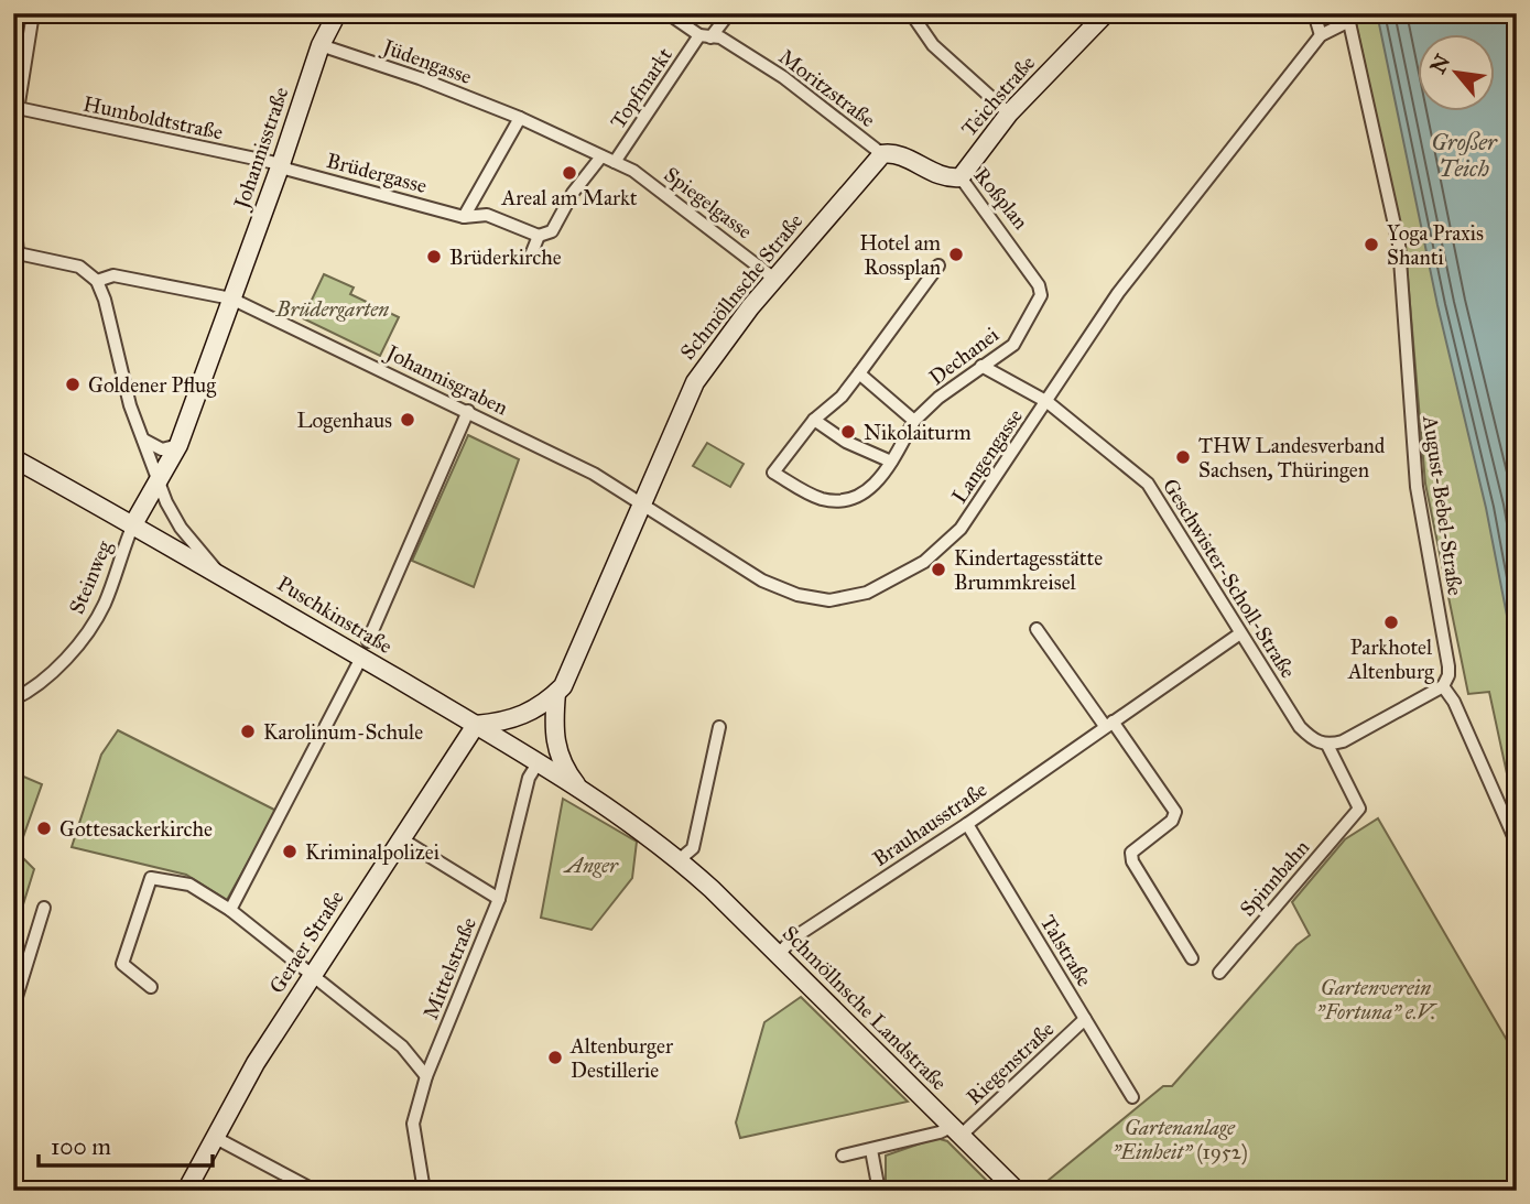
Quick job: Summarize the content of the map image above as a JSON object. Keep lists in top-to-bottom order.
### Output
{
  "streets": {
    "main road": [
      "Teichstraße",
      "Johannisstraße",
      "Roßplan",
      "Schmöllnsche Straße",
      "Puschkinstraße",
      "Geraer Straße",
      "Schmöllnsche Landstraße"
    ],
    "street": [
      "Jüdengasse",
      "Topfmarkt",
      "Moritzstraße",
      "Humboldtstraße",
      "Brüdergasse",
      "Spiegelgasse",
      "Dechanei",
      "Johannisgraben",
      "Langengasse",
      "August-Bebel-Straße",
      "Steinweg",
      "Geschwister-Scholl-Straße",
      "Brauhausstraße",
      "Spinnbahn",
      "Talstraße",
      "Mittelstraße",
      "Riegenstraße"
    ]
  },
  "crossings": [
    ["Jüdengasse", "Johannisstraße"],
    ["Jüdengasse", "Spiegelgasse"],
    ["Topfmarkt", "Moritzstraße"],
    ["Topfmarkt", "Spiegelgasse"],
    ["Moritzstraße", "Roßplan"],
    ["Moritzstraße", "Schmöllnsche Straße"],
    ["Teichstraße", "Roßplan"],
    ["Humboldtstraße", "Johannisstraße"],
    ["Humboldtstraße", "Brüdergasse"],
    ["Johannisstraße", "Brüdergasse"],
    ["Johannisstraße", "Johannisgraben"],
    ["Johannisstraße", "Steinweg"],
    ["Johannisstraße", "Puschkinstraße"],
    ["Roßplan", "Schmöllnsche Straße"],
    ["Roßplan", "Dechanei"],
    ["Spiegelgasse", "Schmöllnsche Straße"],
    ["Schmöllnsche Straße", "Johannisgraben"],
    ["Schmöllnsche Straße", "Langengasse"],
    ["Dechanei", "Geschwister-Scholl-Straße"],
    ["Johannisgraben", "Langengasse"],
    ["Langengasse", "Geschwister-Scholl-Straße"],
    ["Steinweg", "Puschkinstraße"],
    ["Geschwister-Scholl-Straße", "Brauhausstraße"],
    ["Geschwister-Scholl-Straße", "Spinnbahn"],
    ["Puschkinstraße", "Geraer Straße"],
    ["Puschkinstraße", "Schmöllnsche Landstraße"],
    ["Brauhausstraße", "Talstraße"],
    ["Brauhausstraße", "Schmöllnsche Landstraße"],
    ["Talstraße", "Riegenstraße"],
    ["Mittelstraße", "Schmöllnsche Landstraße"],
    ["Schmöllnsche Landstraße", "Riegenstraße"]
  ],
  "water": ["Großer Teich"],
  "parks": [
    "Brüdergarten",
    "Anger",
    "Gartenverein \"Fortuna\" e.V.",
    "Gartenanlage \"Einheit\" (1952)"
  ],
  "places": [
    "Areal am Markt",
    "Yoga Praxis Shanti",
    "Hotel am Rossplan",
    "Brüderkirche",
    "Goldener Pflug",
    "Logenhaus",
    "Nikolaiturm",
    "THW Landesverband Sachsen, Thüringen",
    "Kindertagesstätte Brummkreisel",
    "Parkhotel Altenburg",
    "Karolinum-Schule",
    "Gottesackerkirche",
    "Kriminalpolizei",
    "Altenburger Destillerie"
  ],
  "scale_bar": "100 m",
  "north": "top left"
}
